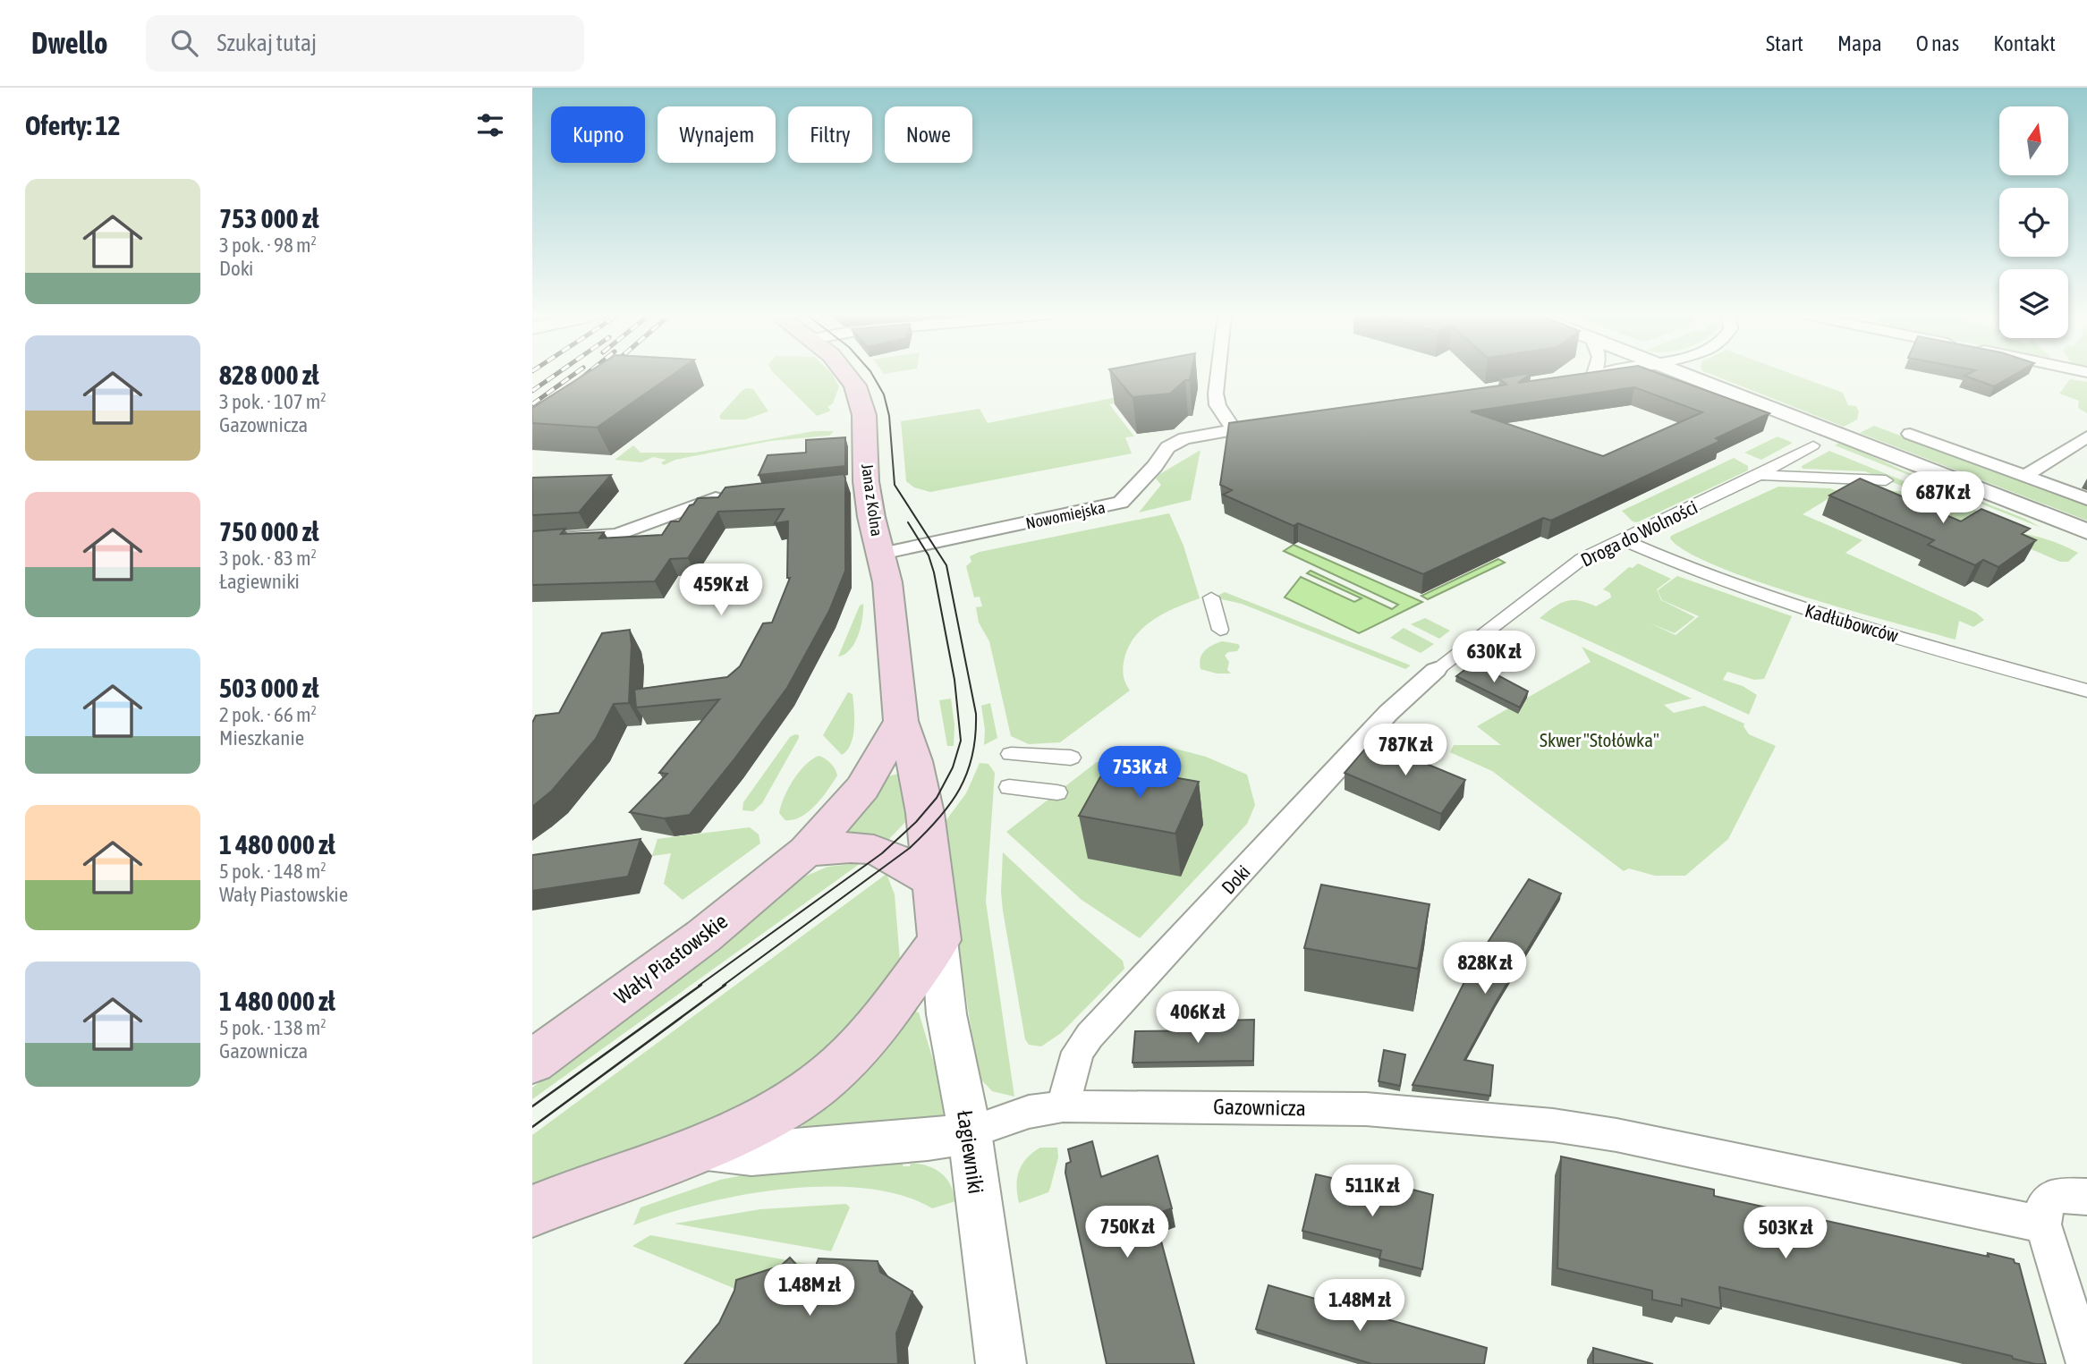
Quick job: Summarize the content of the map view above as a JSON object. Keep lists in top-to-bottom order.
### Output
{
  "streets": {
    "main road": ["Jana z Kolna", "Wały Piastowskie"],
    "street": [
      "Nowomiejska",
      "Droga do Wolności",
      "Kadłubowców",
      "Doki",
      "Gazownicza",
      "Łagiewniki"
    ]
  },
  "crossings": [
    ["Jana z Kolna", "Nowomiejska"],
    ["Droga do Wolności", "Kadłubowców"],
    ["Droga do Wolności", "Doki"],
    ["Doki", "Gazownicza"],
    ["Gazownicza", "Łagiewniki"]
  ],
  "parks": ["Skwer \"Stołówka\""],
  "north": "top",
  "page": {
    "header": "Dwello",
    "search": "Szukaj tutaj",
    "nav": [
      "Start",
      "Mapa",
      "O nas",
      "Kontakt"
    ],
    "heading": "Oferty: 12",
    "chip": [
      "Kupno",
      "Wynajem",
      "Filtry",
      "Nowe"
    ],
    "list": [
      {
        "name": "753 000 zł",
        "note": "3 pok. · 98 m² · Doki"
      },
      {
        "name": "828 000 zł",
        "note": "3 pok. · 107 m² · Gazownicza"
      },
      {
        "name": "750 000 zł",
        "note": "3 pok. · 83 m² · Łagiewniki"
      },
      {
        "name": "503 000 zł",
        "note": "2 pok. · 66 m² · Mieszkanie"
      },
      {
        "name": "1 480 000 zł",
        "note": "5 pok. · 148 m² · Wały Piastowskie"
      },
      {
        "name": "1 480 000 zł",
        "note": "5 pok. · 138 m² · Gazownicza"
      }
    ],
    "price": [
      "687K zł",
      "459K zł",
      "630K zł",
      "787K zł",
      "753K zł",
      "828K zł",
      "406K zł",
      "511K zł",
      "750K zł",
      "503K zł",
      "1.48M zł",
      "1.48M zł"
    ]
  }
}
